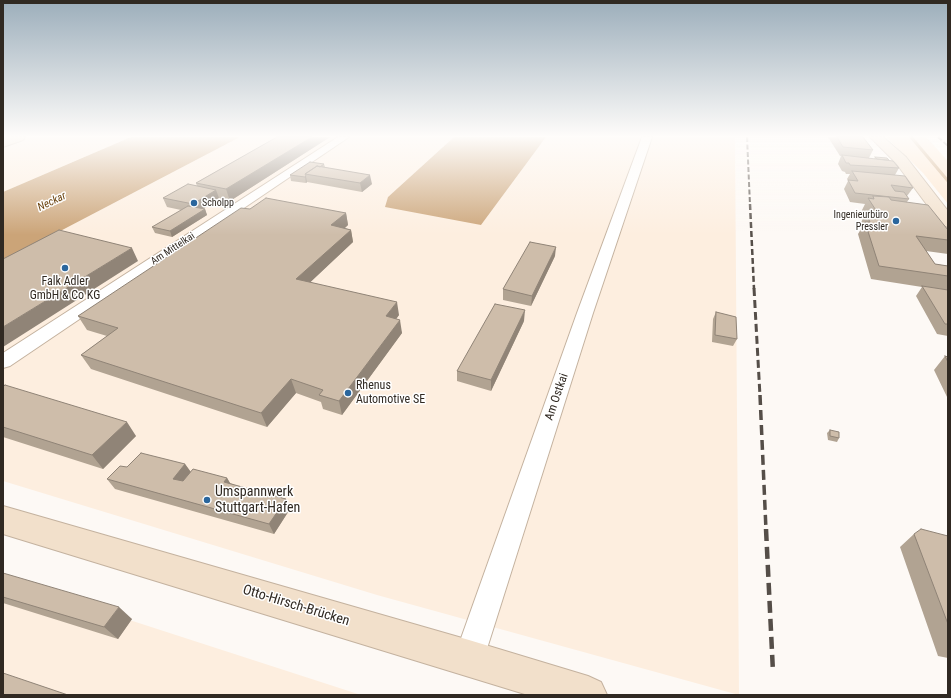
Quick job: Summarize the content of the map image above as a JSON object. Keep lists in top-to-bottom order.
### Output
{
  "streets": {
    "main road": ["Otto-Hirsch-Brücken"],
    "street": ["Am Mittelkai", "Am Ostkai"]
  },
  "crossings": [
    ["Am Ostkai", "Otto-Hirsch-Brücken"]
  ],
  "water": ["Neckar"],
  "places": [
    "Scholpp",
    "Ingenieurbüro Pressler",
    "Falk Adler GmbH & Co KG",
    "Rhenus Automotive SE",
    "Umspannwerk Stuttgart-Hafen"
  ]
}
